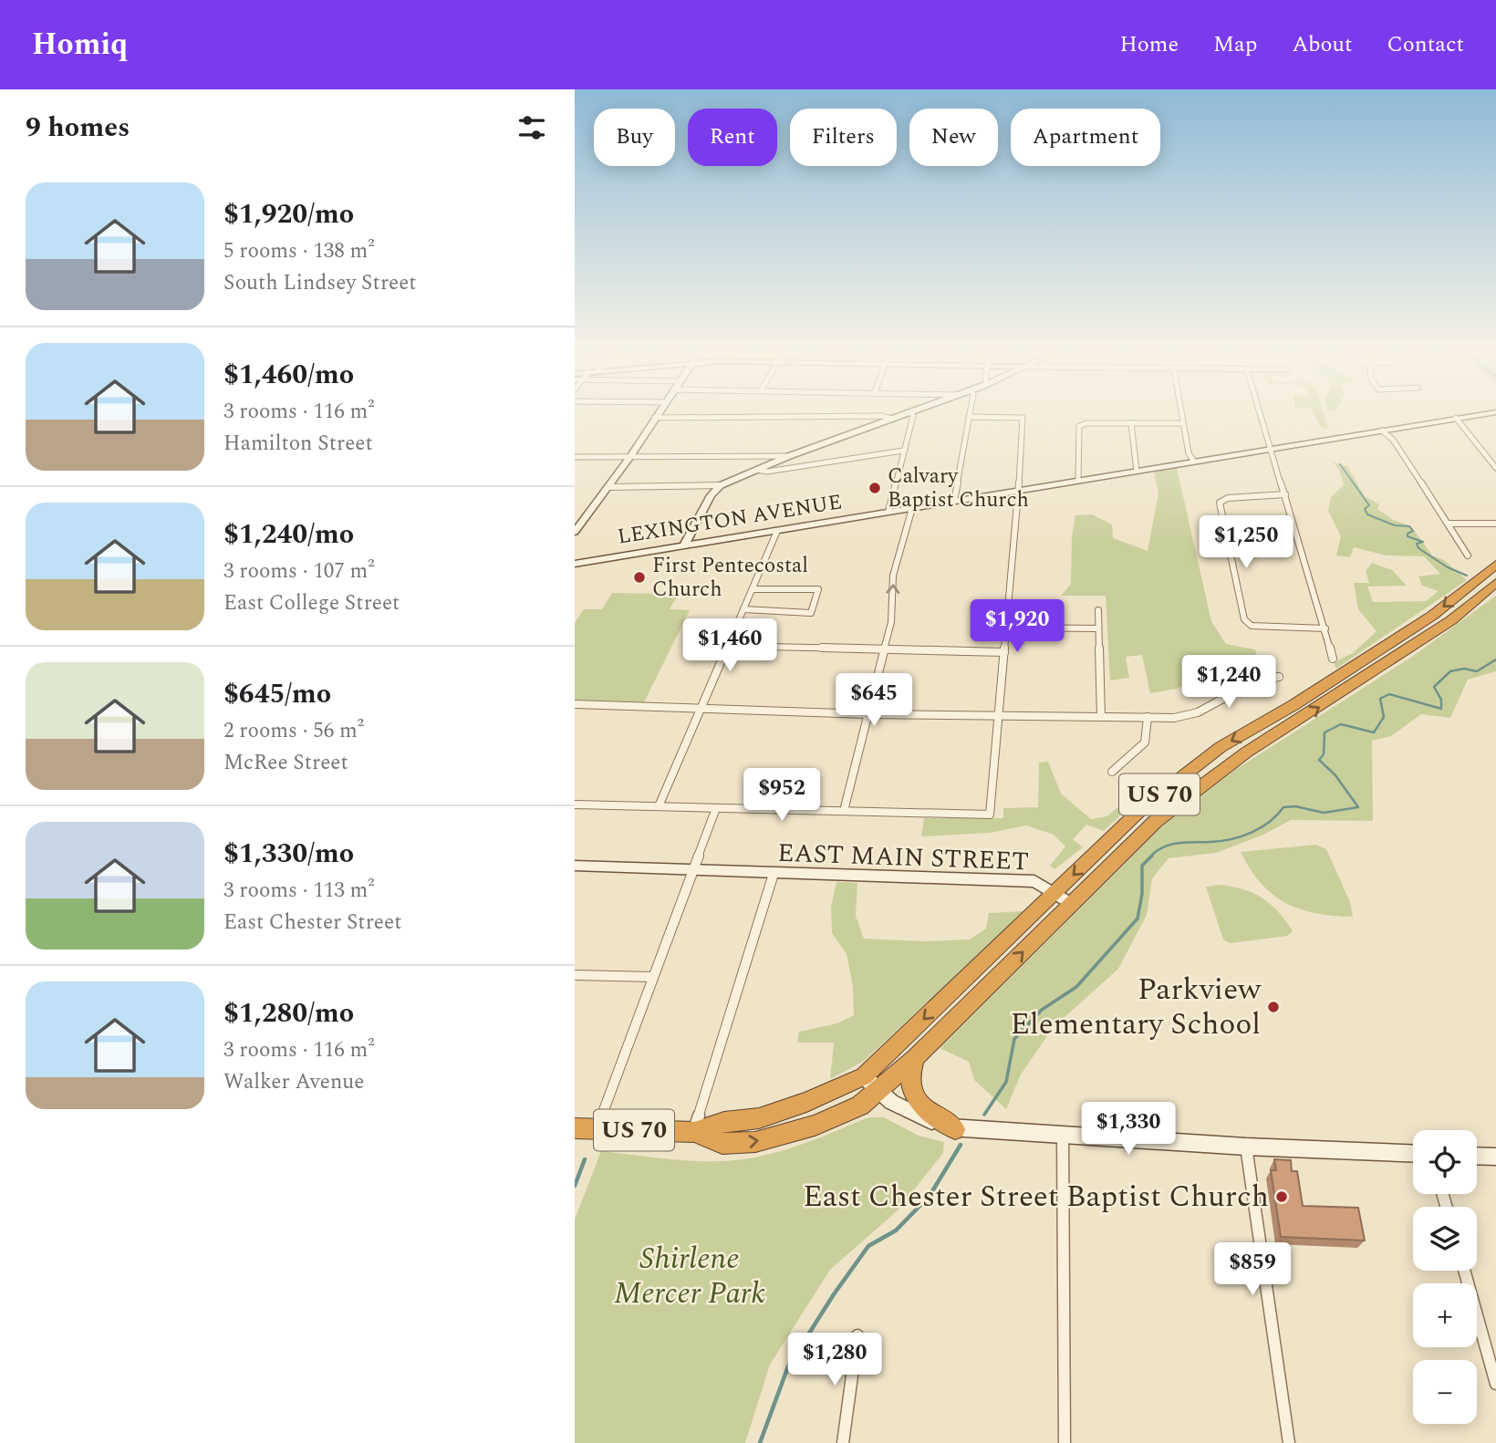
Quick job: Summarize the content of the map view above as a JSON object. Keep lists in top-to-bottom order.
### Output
{
  "streets": {
    "highway": ["US 70"],
    "street": ["LEXINGTON AVENUE", "EAST MAIN STREET"]
  },
  "crossings": [
    ["US 70", "EAST MAIN STREET"]
  ],
  "parks": ["Shirlene Mercer Park"],
  "places": [
    "Calvary Baptist Church",
    "First Pentecostal Church",
    "Parkview Elementary School",
    "East Chester Street Baptist Church"
  ],
  "page": {
    "header": "Homiq",
    "nav": [
      "Home",
      "Map",
      "About",
      "Contact"
    ],
    "heading": "9 homes",
    "chip": [
      "Buy",
      "Rent",
      "Filters",
      "New",
      "Apartment"
    ],
    "list": [
      {
        "name": "$1,920/mo",
        "note": "5 rooms · 138 m² · South Lindsey Street"
      },
      {
        "name": "$1,460/mo",
        "note": "3 rooms · 116 m² · Hamilton Street"
      },
      {
        "name": "$1,240/mo",
        "note": "3 rooms · 107 m² · East College Street"
      },
      {
        "name": "$645/mo",
        "note": "2 rooms · 56 m² · McRee Street"
      },
      {
        "name": "$1,330/mo",
        "note": "3 rooms · 113 m² · East Chester Street"
      },
      {
        "name": "$1,280/mo",
        "note": "3 rooms · 116 m² · Walker Avenue"
      }
    ],
    "price": [
      "$1,250",
      "$1,920",
      "$1,460",
      "$1,240",
      "$645",
      "$952",
      "$1,330",
      "$859",
      "$1,280"
    ],
    "map_buttons": ["+", "−"]
  }
}
